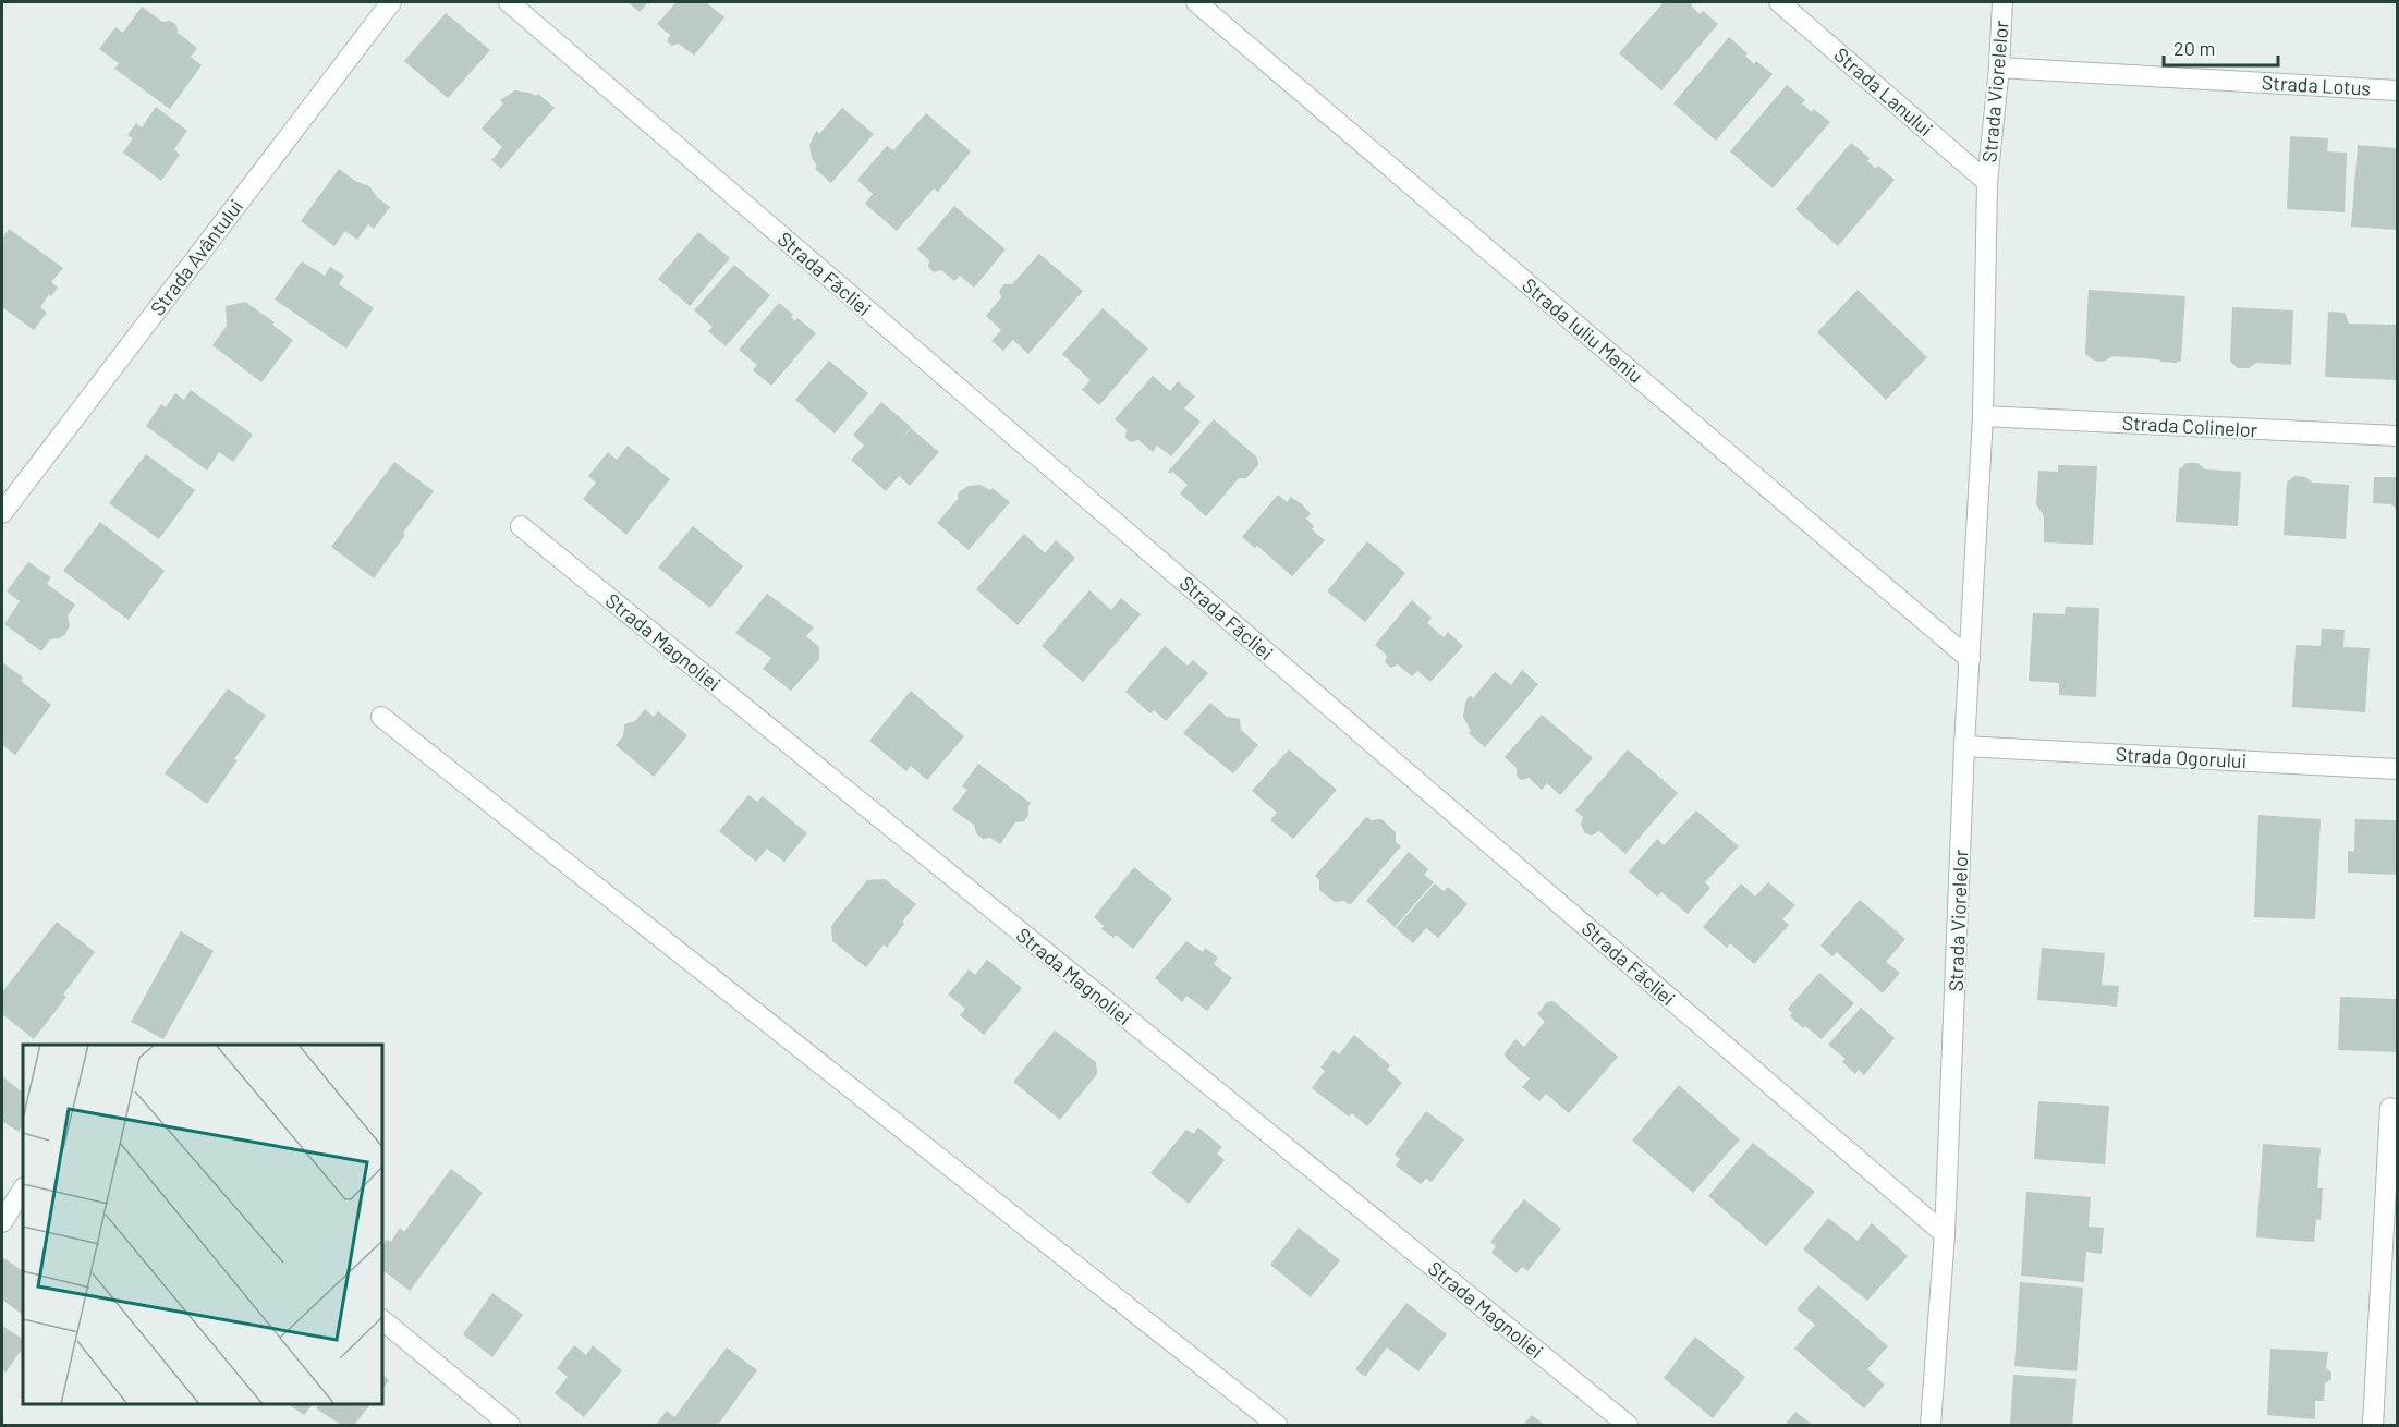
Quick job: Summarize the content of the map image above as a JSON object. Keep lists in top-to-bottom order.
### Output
{
  "streets": {
    "street": [
      "Strada Lotus",
      "Strada Lanului",
      "Strada Viorelelor",
      "Strada Avântului",
      "Strada Făcliei",
      "Strada Iuliu Maniu",
      "Strada Colinelor",
      "Strada Magnoliei",
      "Strada Ogorului"
    ]
  },
  "crossings": [
    ["Strada Lotus", "Strada Viorelelor"],
    ["Strada Lanului", "Strada Viorelelor"],
    ["Strada Viorelelor", "Strada Făcliei"],
    ["Strada Viorelelor", "Strada Iuliu Maniu"],
    ["Strada Viorelelor", "Strada Colinelor"],
    ["Strada Viorelelor", "Strada Ogorului"]
  ],
  "scale_bar": "20 m"
}
